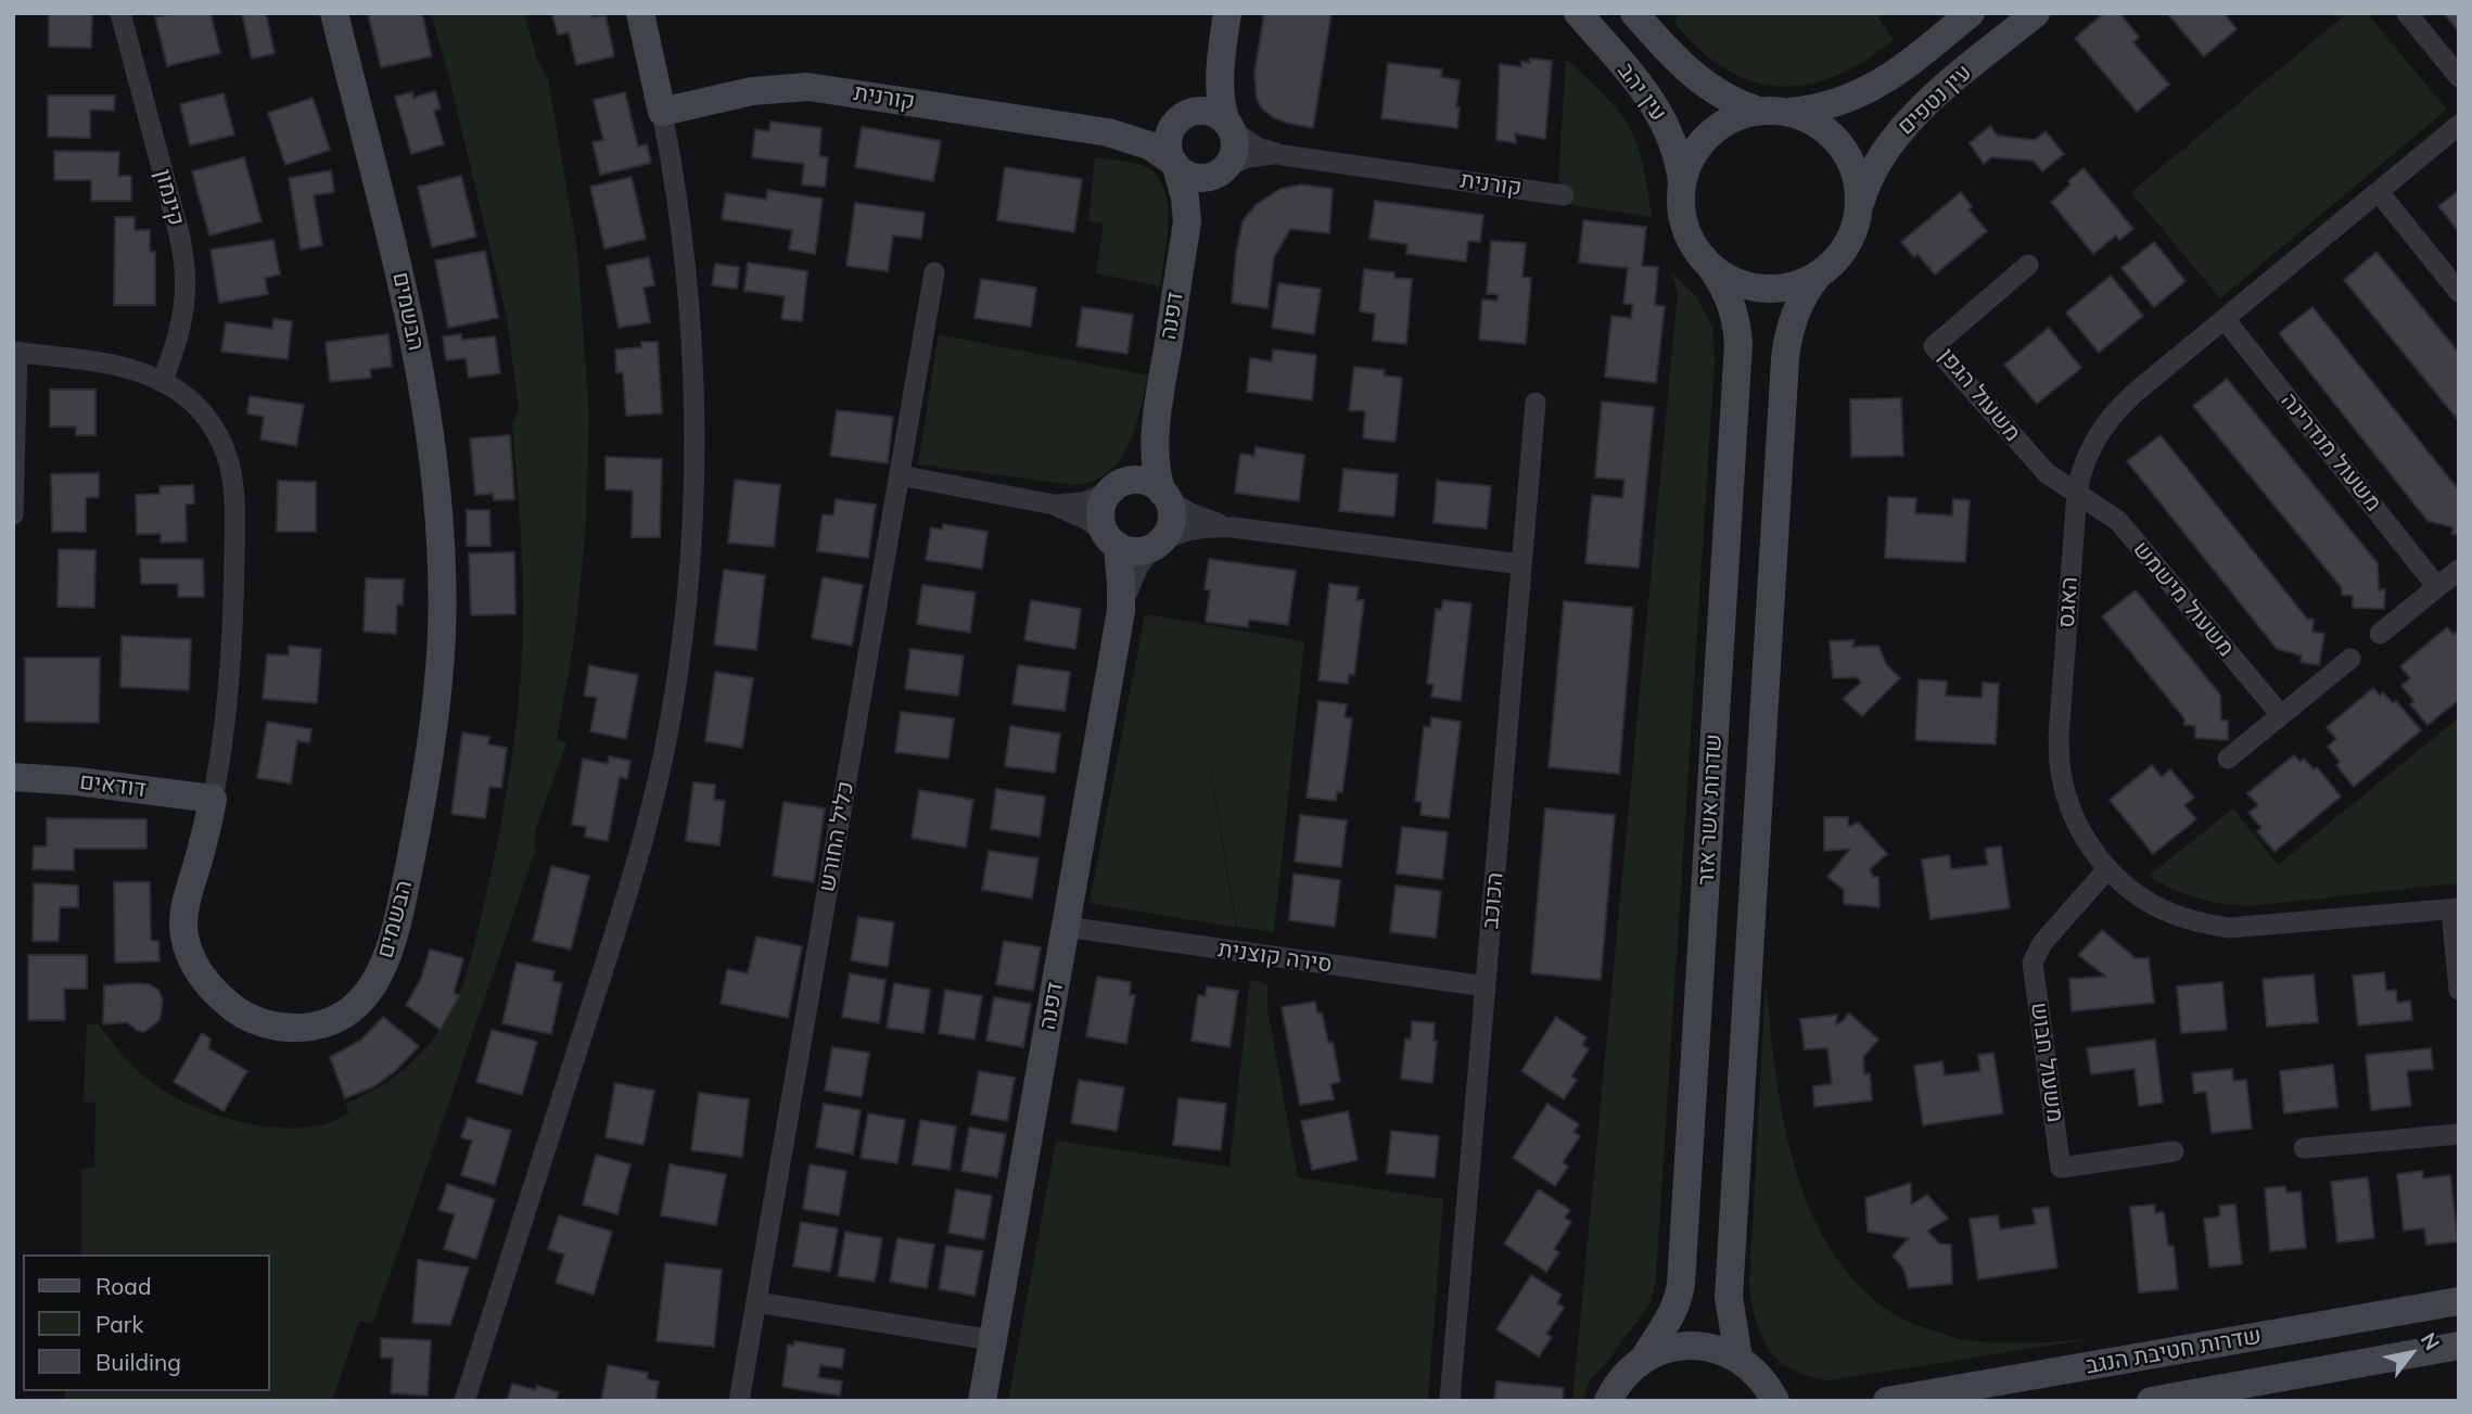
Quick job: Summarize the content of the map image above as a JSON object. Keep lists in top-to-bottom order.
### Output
{
  "streets": {
    "street": [
      "עין יהב",
      "קורנית",
      "עין נטפים",
      "קינמון",
      "הבשמים",
      "דפנה",
      "משעול הגפן",
      "משעול מנדרינה",
      "משעול מישמש",
      "האגס",
      "דודאים",
      "שדרות אשר אזר",
      "כליל החורש",
      "הכוכב",
      "סירה קוצנית",
      "משעול חבוש",
      "שדרות חטיבת הנגב"
    ]
  },
  "crossings": [
    ["עין יהב", "עין נטפים"],
    ["עין יהב", "שדרות אשר אזר"],
    ["קורנית", "דפנה"],
    ["עין נטפים", "שדרות אשר אזר"],
    ["קינמון", "הבשמים"],
    ["הבשמים", "דודאים"],
    ["דפנה", "סירה קוצנית"],
    ["משעול הגפן", "משעול מישמש"],
    ["משעול הגפן", "האגס"],
    ["משעול מנדרינה", "האגס"],
    ["משעול מישמש", "האגס"],
    ["האגס", "משעול חבוש"],
    ["הכוכב", "סירה קוצנית"]
  ],
  "legend": ["Road", "Park", "Building"],
  "north": "top right"
}
